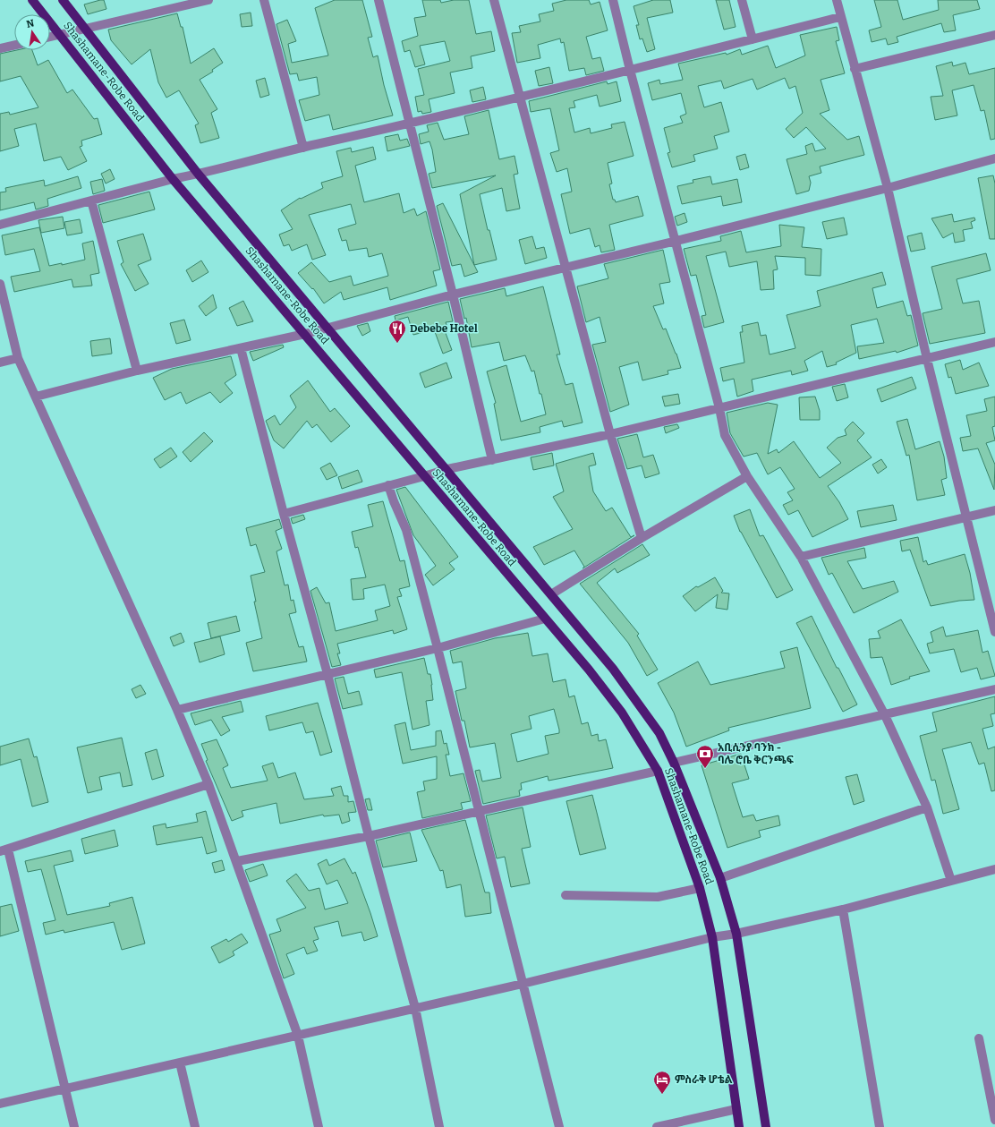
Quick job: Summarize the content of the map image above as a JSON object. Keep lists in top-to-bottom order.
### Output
{
  "streets": {
    "main road": ["Shashamane-Robe Road"]
  },
  "places": {
    "restaurant": ["Debebe Hotel"],
    "bank": ["አቢሲንያ ባንክ - ባሌ ሮቤ ቅርንጫፍ"],
    "hotel": ["ምስራቅ ሆቴል"]
  },
  "north": "top"
}
